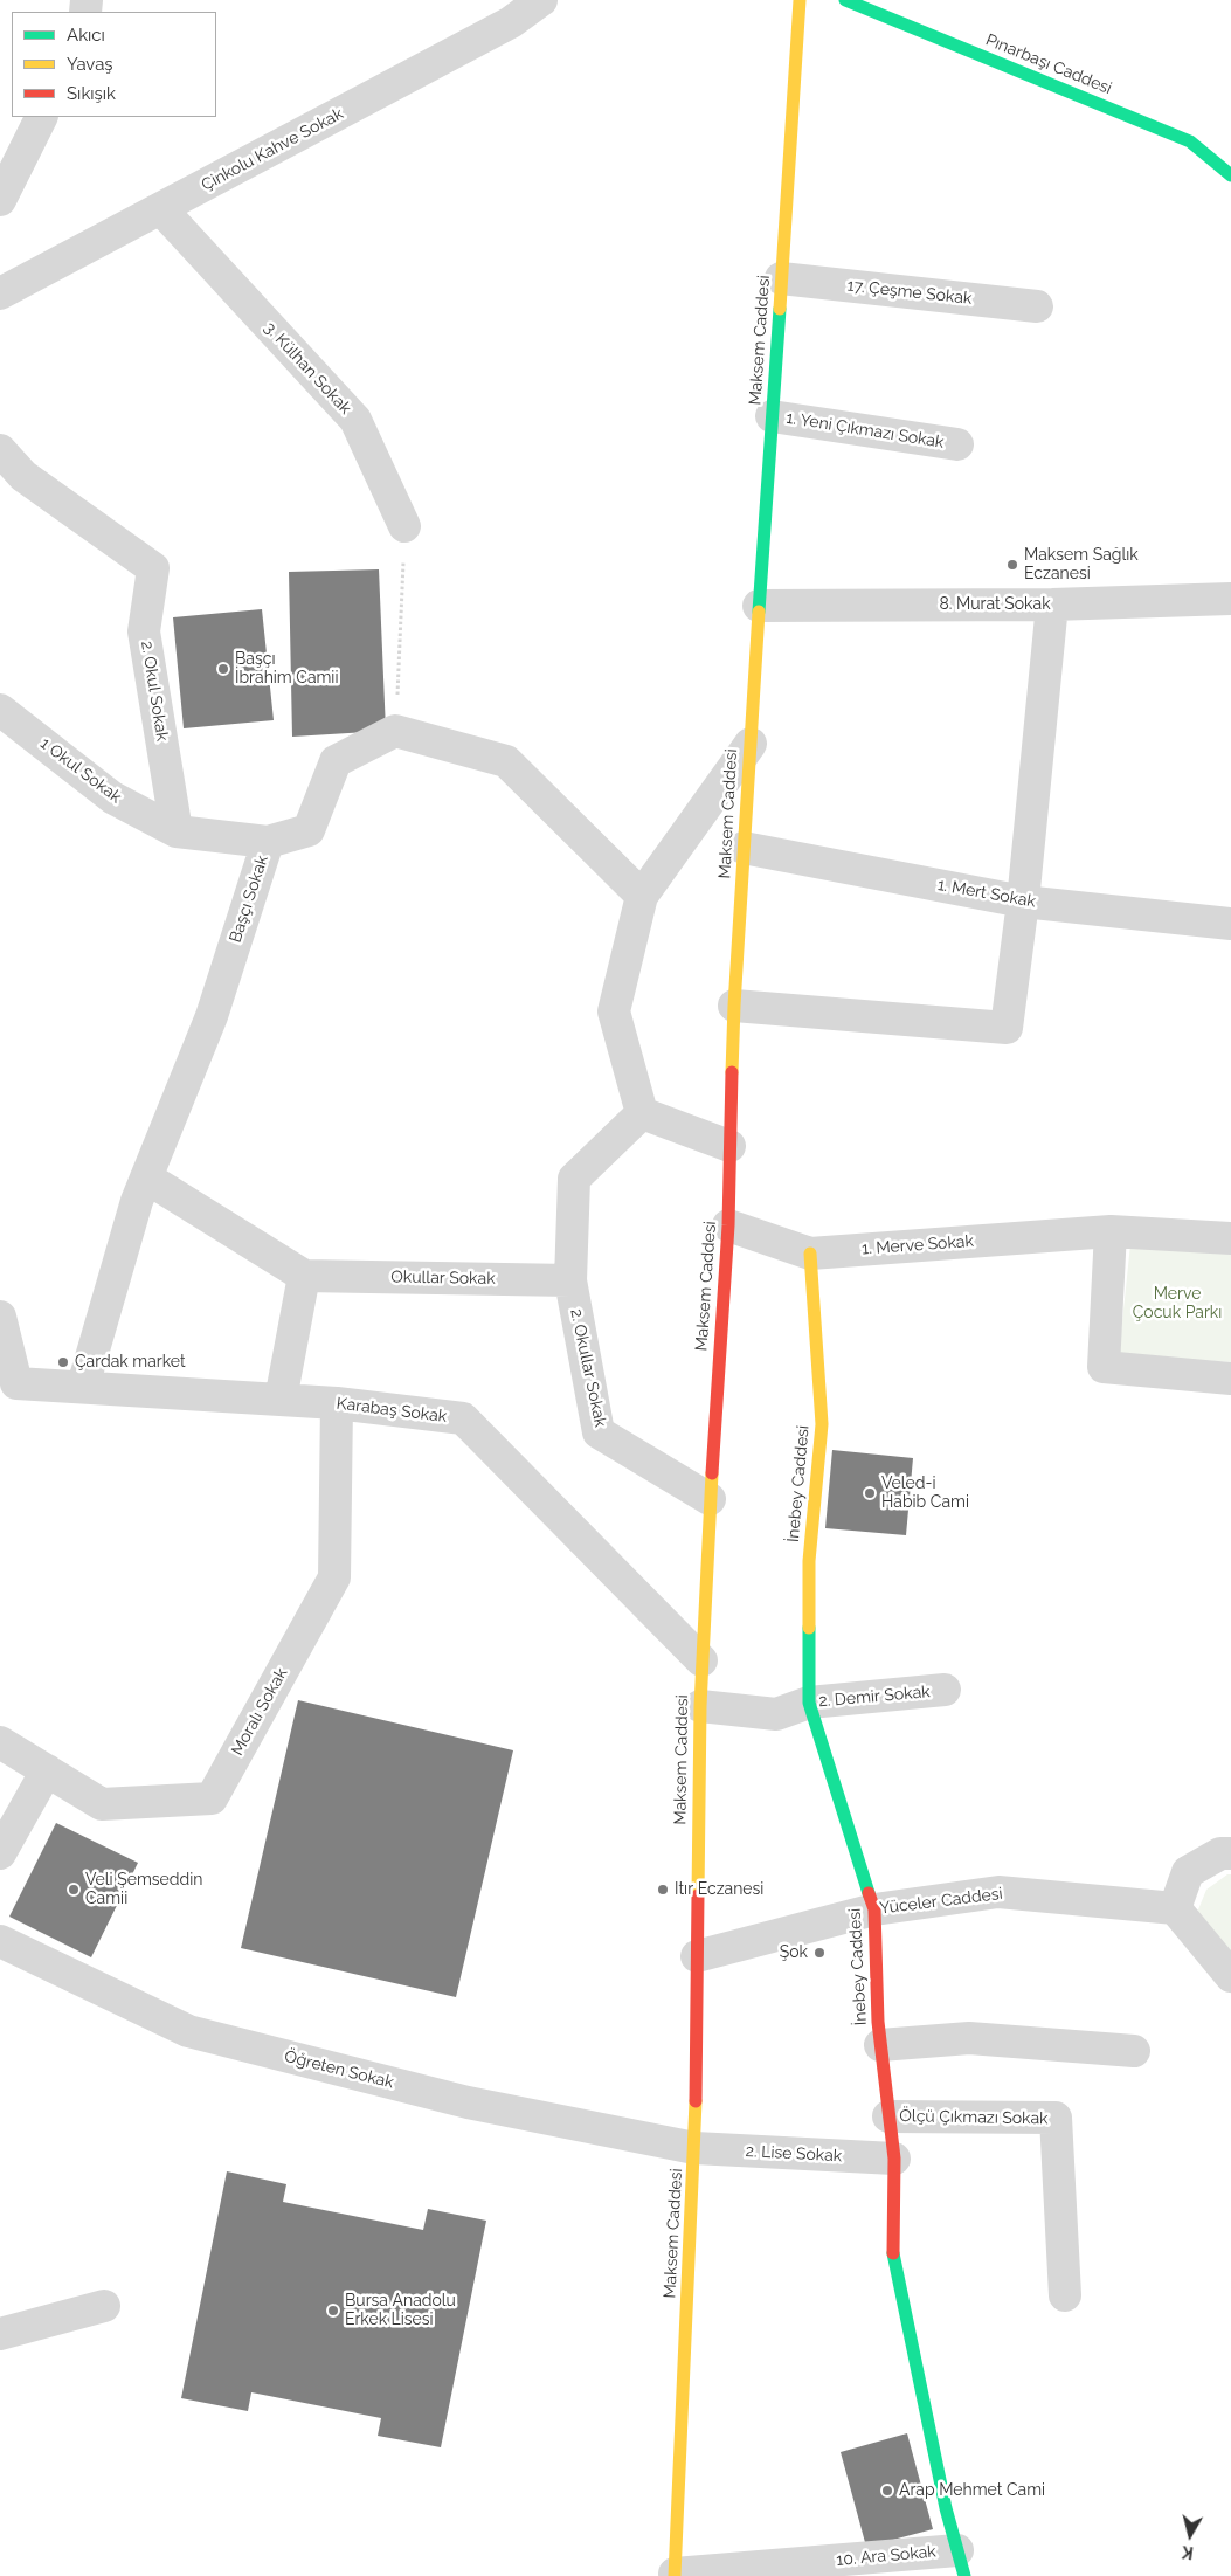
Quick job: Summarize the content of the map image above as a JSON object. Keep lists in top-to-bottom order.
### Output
{
  "streets": {
    "main road": ["Pınarbaşı Caddesi", "Maksem Caddesi", "İnebey Caddesi"],
    "street": [
      "Çinkolu Kahve Sokak",
      "17. Çeşme Sokak",
      "3. Külhan Sokak",
      "1. Yeni Çıkmazı Sokak",
      "8. Murat Sokak",
      "2. Okul Sokak",
      "1 Okul Sokak",
      "1. Mert Sokak",
      "Başçı Sokak",
      "1. Merve Sokak",
      "Okullar Sokak",
      "2. Okullar Sokak",
      "Karabaş Sokak",
      "2. Demir Sokak",
      "Moralı Sokak",
      "Yüceler Caddesi",
      "Öğreten Sokak",
      "Ölçü Çıkmazı Sokak",
      "2. Lise Sokak",
      "10. Ara Sokak"
    ]
  },
  "crossings": [
    ["Çinkolu Kahve Sokak", "3. Külhan Sokak"],
    ["17. Çeşme Sokak", "Maksem Caddesi"],
    ["Maksem Caddesi", "1. Yeni Çıkmazı Sokak"],
    ["Maksem Caddesi", "8. Murat Sokak"],
    ["Maksem Caddesi", "1. Mert Sokak"],
    ["Maksem Caddesi", "1. Merve Sokak"],
    ["Maksem Caddesi", "2. Okullar Sokak"],
    ["Maksem Caddesi", "Karabaş Sokak"],
    ["Maksem Caddesi", "2. Demir Sokak"],
    ["Maksem Caddesi", "Yüceler Caddesi"],
    ["Maksem Caddesi", "Öğreten Sokak"],
    ["Maksem Caddesi", "2. Lise Sokak"],
    ["Maksem Caddesi", "10. Ara Sokak"],
    ["2. Okul Sokak", "1 Okul Sokak"],
    ["1 Okul Sokak", "Başçı Sokak"],
    ["Başçı Sokak", "Karabaş Sokak"],
    ["1. Merve Sokak", "İnebey Caddesi"],
    ["Okullar Sokak", "2. Okullar Sokak"],
    ["Karabaş Sokak", "Moralı Sokak"],
    ["İnebey Caddesi", "2. Demir Sokak"],
    ["İnebey Caddesi", "Yüceler Caddesi"],
    ["İnebey Caddesi", "Ölçü Çıkmazı Sokak"],
    ["İnebey Caddesi", "2. Lise Sokak"],
    ["İnebey Caddesi", "10. Ara Sokak"],
    ["Öğreten Sokak", "2. Lise Sokak"]
  ],
  "parks": ["Merve Çocuk Parkı"],
  "places": [
    "Maksem Sağlık Eczanesi",
    "Başçı İbrahim Camii",
    "Çardak market",
    "Veled-i Habib Cami",
    "Veli Şemseddin Camii",
    "Itır Eczanesi",
    "Şok",
    "Bursa Anadolu Erkek Lisesi",
    "Arap Mehmet Cami"
  ],
  "legend": ["Akıcı", "Yavaş", "Sıkışık"],
  "north": "bottom"
}
